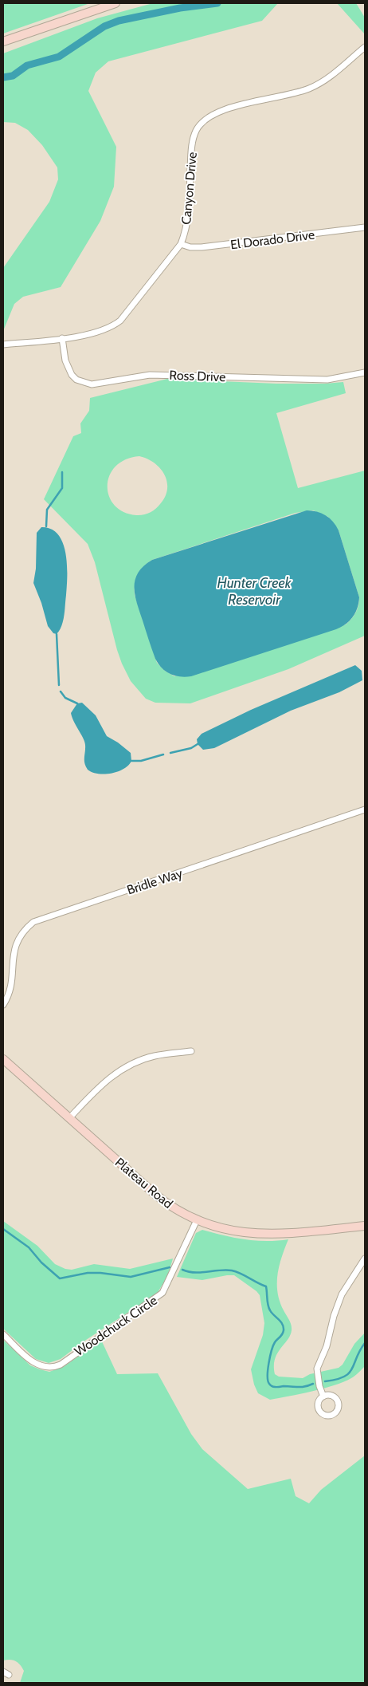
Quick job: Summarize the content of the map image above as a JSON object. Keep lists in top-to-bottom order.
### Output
{
  "streets": {
    "street": [
      "Canyon Drive",
      "El Dorado Drive",
      "Ross Drive",
      "Bridle Way",
      "Plateau Road",
      "Woodchuck Circle"
    ]
  },
  "crossings": [
    ["Canyon Drive", "El Dorado Drive"],
    ["Canyon Drive", "Ross Drive"],
    ["Plateau Road", "Woodchuck Circle"]
  ],
  "water": ["Hunter Creek Reservoir"]
}
